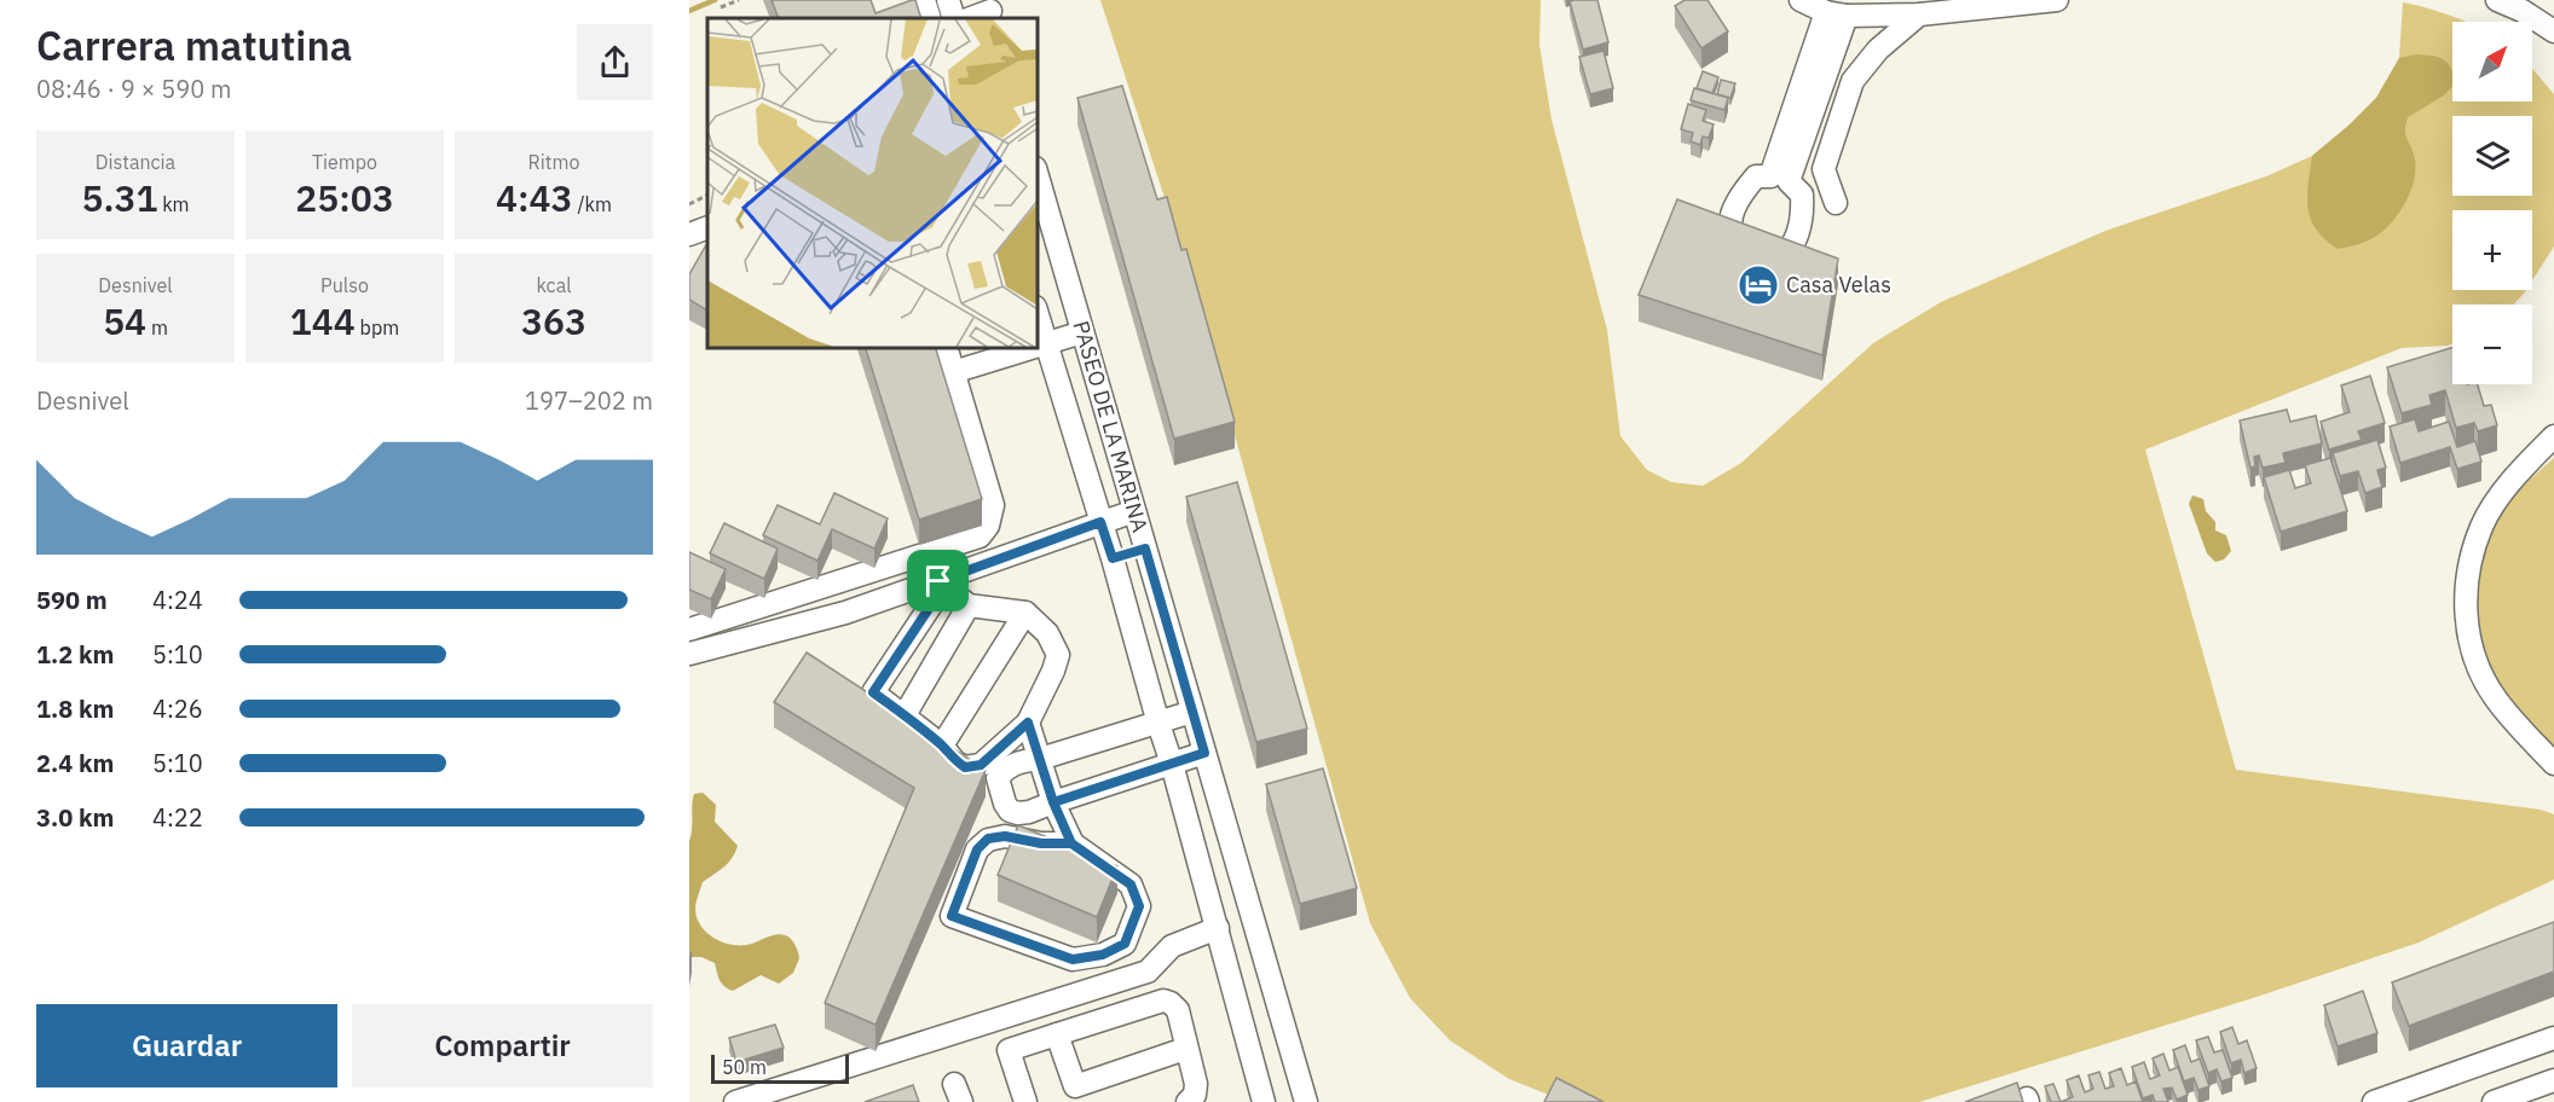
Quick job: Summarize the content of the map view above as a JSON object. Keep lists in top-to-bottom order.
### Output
{
  "streets": {
    "street": ["PASEO DE LA MARINA"]
  },
  "places": {
    "hotel": ["Casa Velas"]
  },
  "scale_bar": "50 m",
  "north": "top right",
  "page": {
    "heading": ["Carrera matutina", "08:46 · 9 × 590 m"],
    "map_buttons": ["+", "−"],
    "stats": [
      ["Distancia", "5.31 km"],
      ["Tiempo", "25:03"],
      ["Ritmo", "4:43 /km"],
      ["Desnivel", "54 m"],
      ["Pulso", "144 bpm"],
      ["kcal", "363"]
    ],
    "chart": ["Desnivel", "197–202 m"],
    "list": [
      {
        "name": "590 m",
        "note": "4:24"
      },
      {
        "name": "1.2 km",
        "note": "5:10"
      },
      {
        "name": "1.8 km",
        "note": "4:26"
      },
      {
        "name": "2.4 km",
        "note": "5:10"
      },
      {
        "name": "3.0 km",
        "note": "4:22"
      }
    ],
    "buttons": ["Guardar", "Compartir"],
    "scale": "50 m"
  }
}
